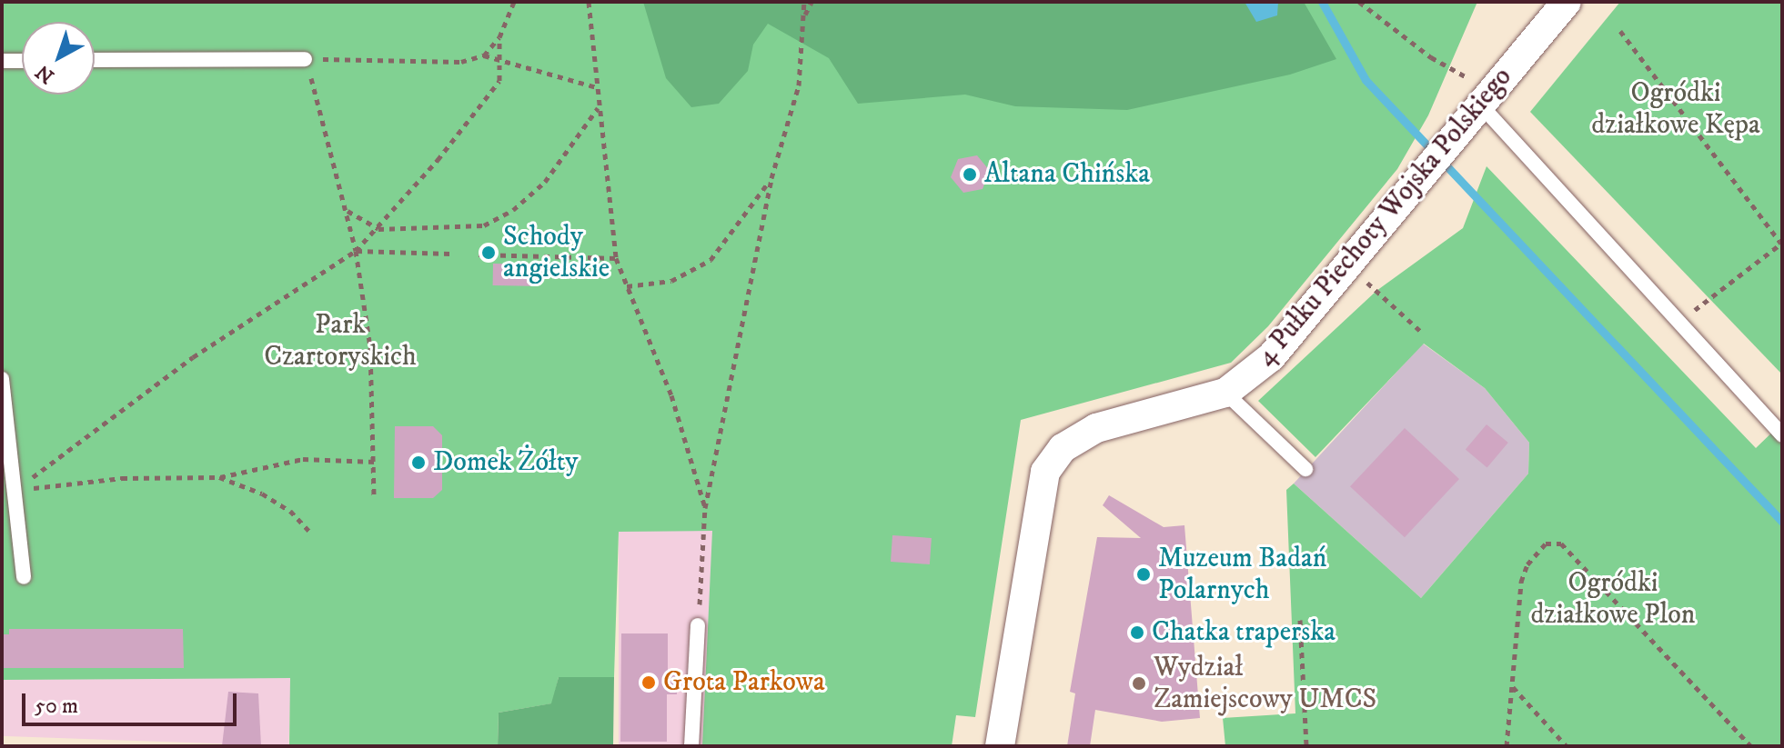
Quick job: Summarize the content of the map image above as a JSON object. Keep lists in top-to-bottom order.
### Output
{
  "streets": {
    "street": ["4 Pułku Piechoty Wojska Polskiego"]
  },
  "parks": ["Ogródki działkowe Kępa", "Park Czartoryskich", "Ogródki działkowe Plon"],
  "places": [
    "Altana Chińska",
    "Schody angielskie",
    "Domek Żółty",
    "Muzeum Badań Polarnych",
    "Chatka traperska",
    "Grota Parkowa",
    "Wydział Zamiejscowy UMCS"
  ],
  "scale_bar": "50 m",
  "north": "bottom left"
}
